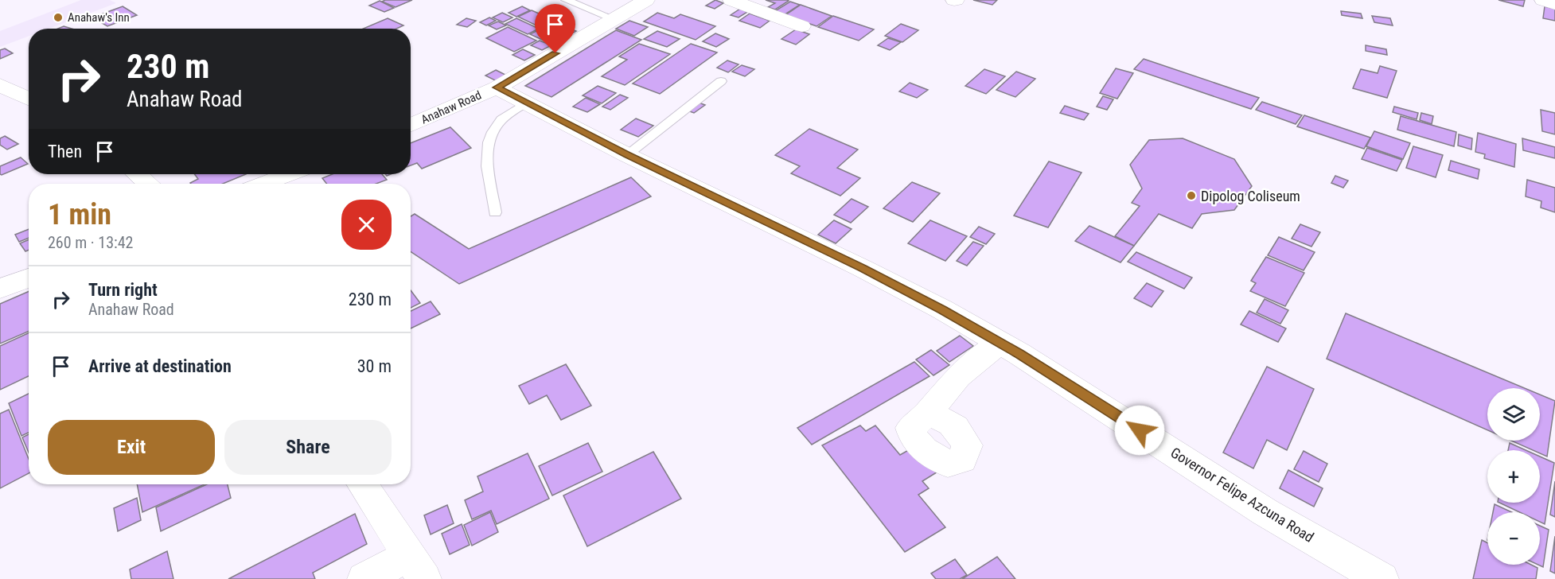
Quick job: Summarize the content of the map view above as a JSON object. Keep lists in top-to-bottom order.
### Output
{
  "streets": {
    "street": ["Anahaw Road", "Governor Felipe Azcuna Road"]
  },
  "crossings": [
    ["Anahaw Road", "Governor Felipe Azcuna Road"]
  ],
  "places": ["Anahaw's Inn", "Dipolog Coliseum"],
  "page": {
    "turn": ["230 m", "Anahaw Road"],
    "then": "Then",
    "heading": ["1 min", "260 m · 13:42"],
    "list": [
      {
        "name": "Turn right",
        "note": "Anahaw Road",
        "value": "230 m"
      },
      {
        "name": "Arrive at destination",
        "value": "30 m"
      }
    ],
    "map_buttons": ["+", "−"],
    "buttons": ["Exit", "Share"]
  }
}
